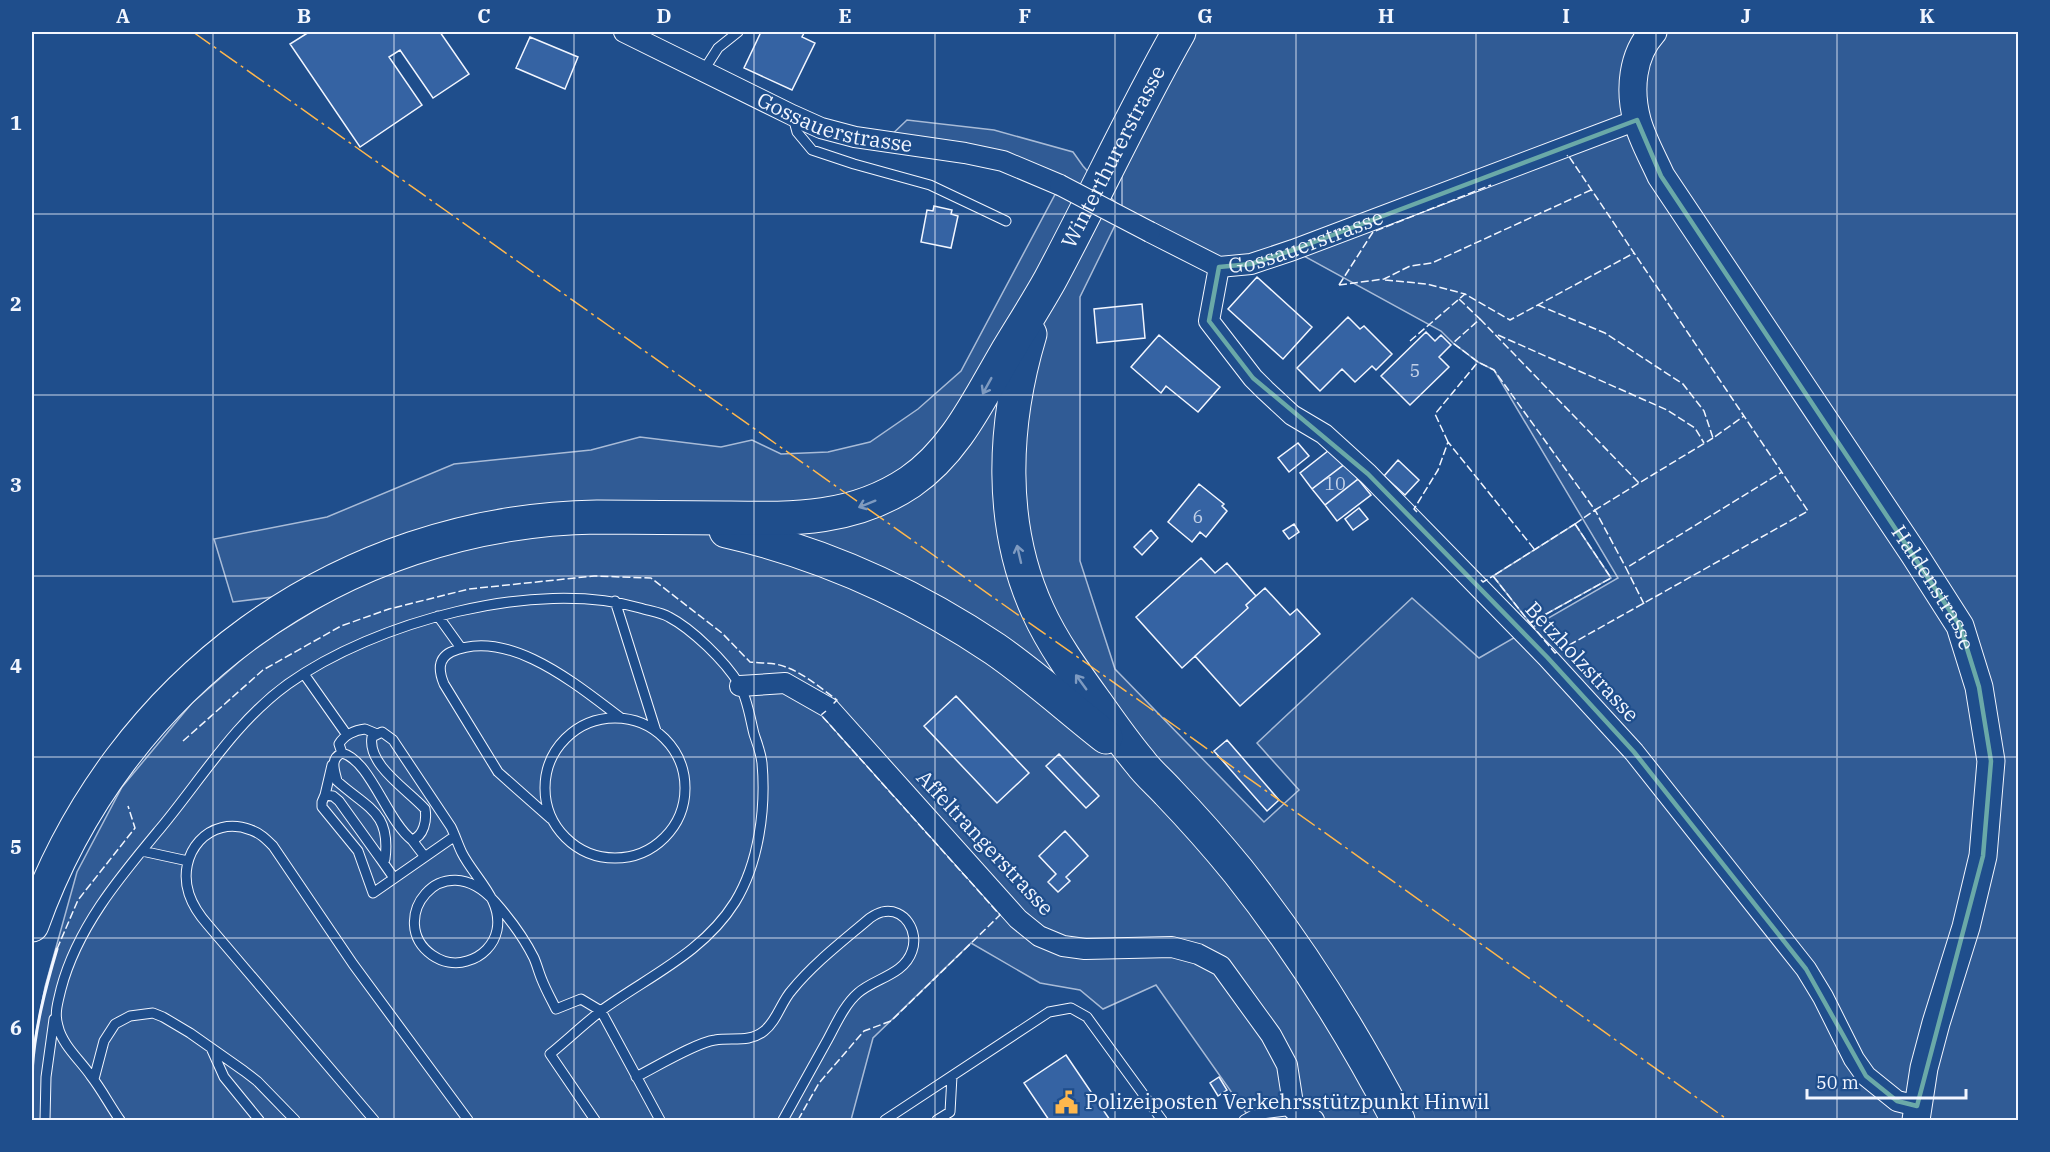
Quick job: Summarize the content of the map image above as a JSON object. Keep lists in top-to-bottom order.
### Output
{
  "streets": {
    "highway": ["Winterthurerstrasse"],
    "street": [
      "Gossauerstrasse",
      "Haldenstrasse",
      "Betzholzstrasse",
      "Affeltrangerstrasse"
    ]
  },
  "crossings": [
    ["Gossauerstrasse", "Haldenstrasse"],
    ["Gossauerstrasse", "Betzholzstrasse"],
    ["Haldenstrasse", "Betzholzstrasse"]
  ],
  "places": {
    "public building": ["Polizeiposten Verkehrsstützpunkt Hinwil"]
  },
  "house_numbers": ["5", "10", "6"],
  "scale_bar": "50 m",
  "grid": {
    "columns": [
      "A",
      "B",
      "C",
      "D",
      "E",
      "F",
      "G",
      "H",
      "I",
      "J",
      "K"
    ],
    "rows": [
      "1",
      "2",
      "3",
      "4",
      "5",
      "6"
    ]
  }
}
